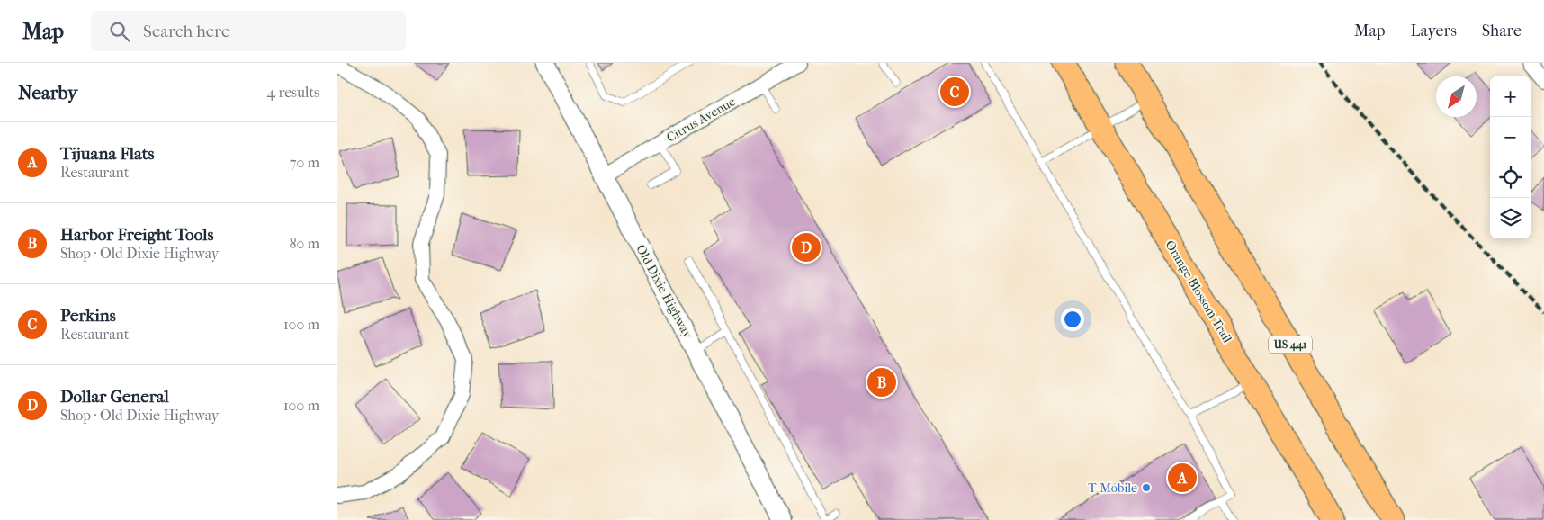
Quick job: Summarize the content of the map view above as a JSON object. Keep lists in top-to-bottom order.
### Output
{
  "streets": {
    "main road": ["Orange Blossom Trail", "US 441"],
    "street": ["Citrus Avenue", "Old Dixie Highway"]
  },
  "crossings": [
    ["Citrus Avenue", "Old Dixie Highway"]
  ],
  "places": ["T-Mobile"],
  "north": "bottom left",
  "page": {
    "header": "Map",
    "search": "Search here",
    "nav": ["Map", "Layers", "Share"],
    "heading": ["Nearby", "4 results"],
    "pins": [
      "C",
      "D",
      "B",
      "A"
    ],
    "map_buttons": ["+", "−"],
    "list": [
      {
        "mark": "A",
        "name": "Tijuana Flats",
        "note": "Restaurant",
        "value": "70 m"
      },
      {
        "mark": "B",
        "name": "Harbor Freight Tools",
        "note": "Shop · Old Dixie Highway",
        "value": "80 m"
      },
      {
        "mark": "C",
        "name": "Perkins",
        "note": "Restaurant",
        "value": "100 m"
      },
      {
        "mark": "D",
        "name": "Dollar General",
        "note": "Shop · Old Dixie Highway",
        "value": "100 m"
      }
    ]
  }
}
